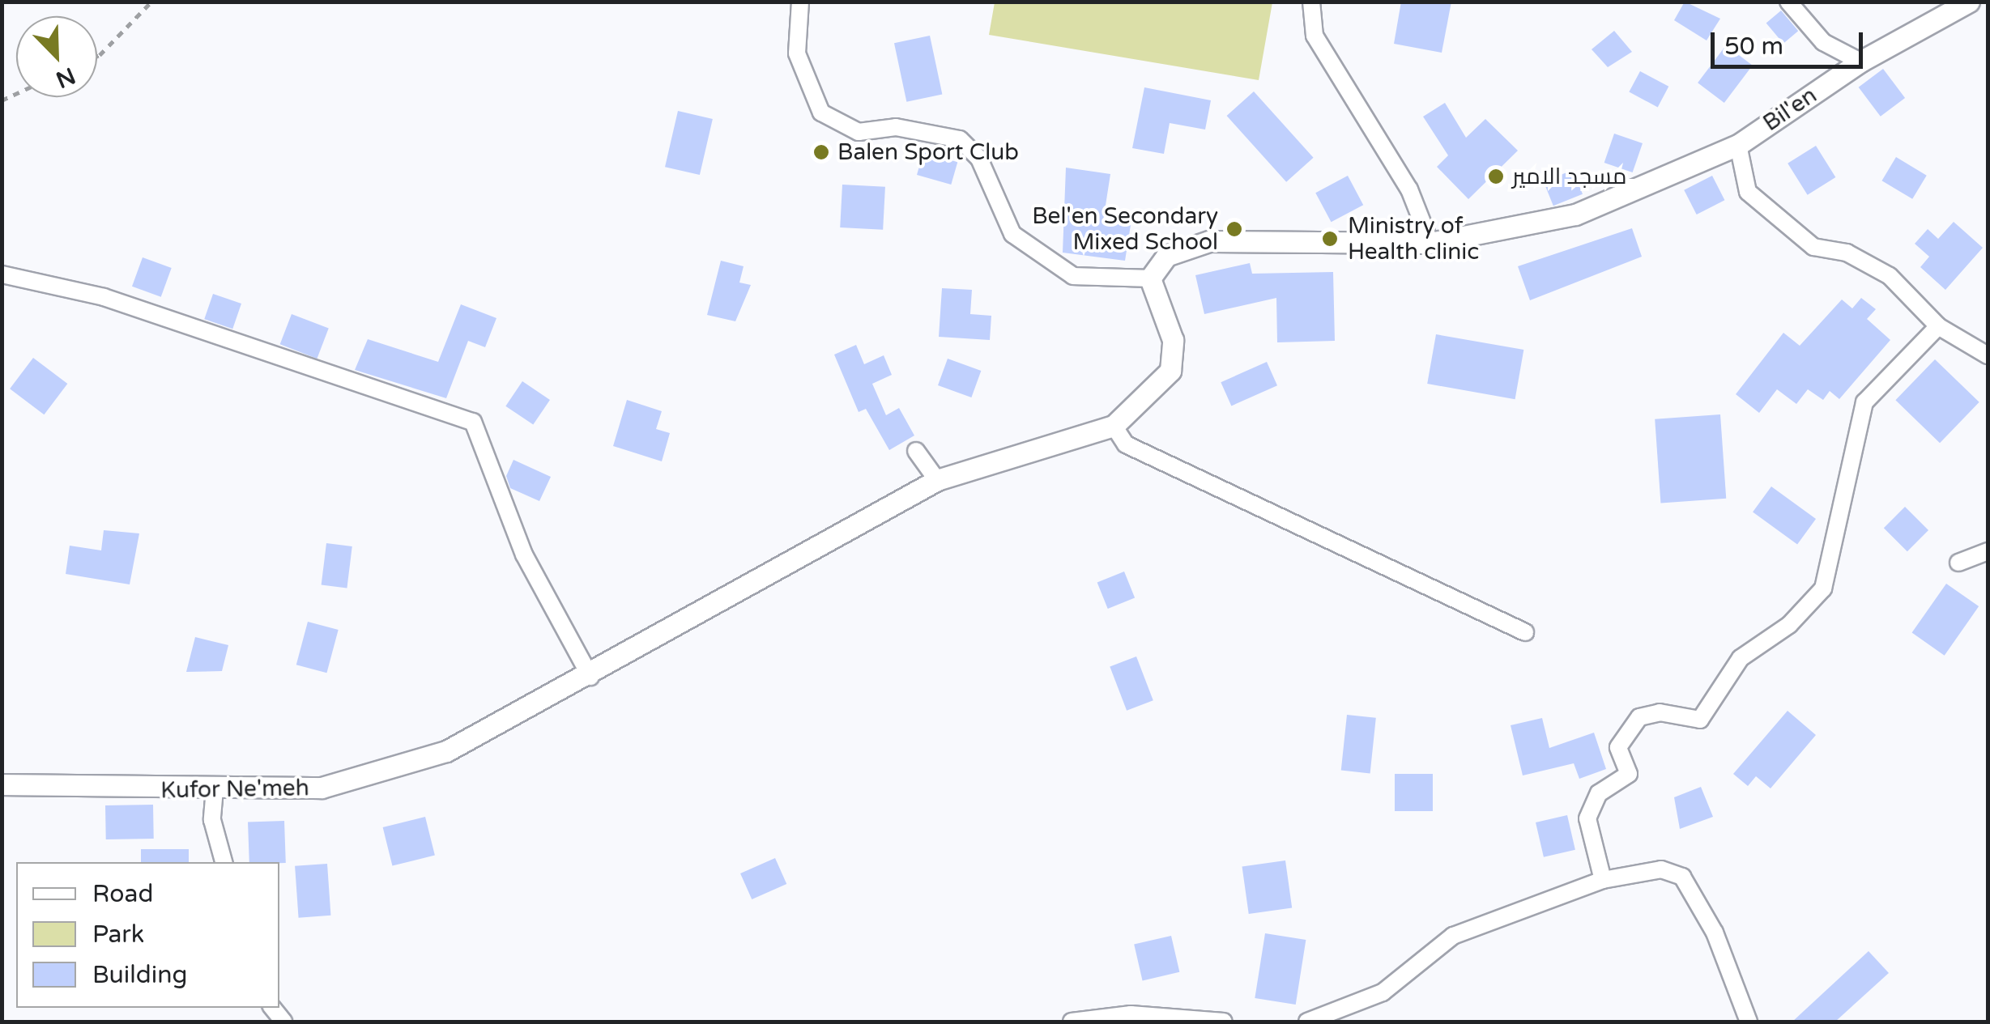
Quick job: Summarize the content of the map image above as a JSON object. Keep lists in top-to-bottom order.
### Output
{
  "streets": {
    "street": ["Bil'en", "Kufor Ne'meh"]
  },
  "places": [
    "Balen Sport Club",
    "مسجد الامير",
    "Bel'en Secondary Mixed School",
    "Ministry of Health clinic"
  ],
  "legend": ["Road", "Park", "Building"],
  "scale_bar": "50 m",
  "north": "bottom right"
}
